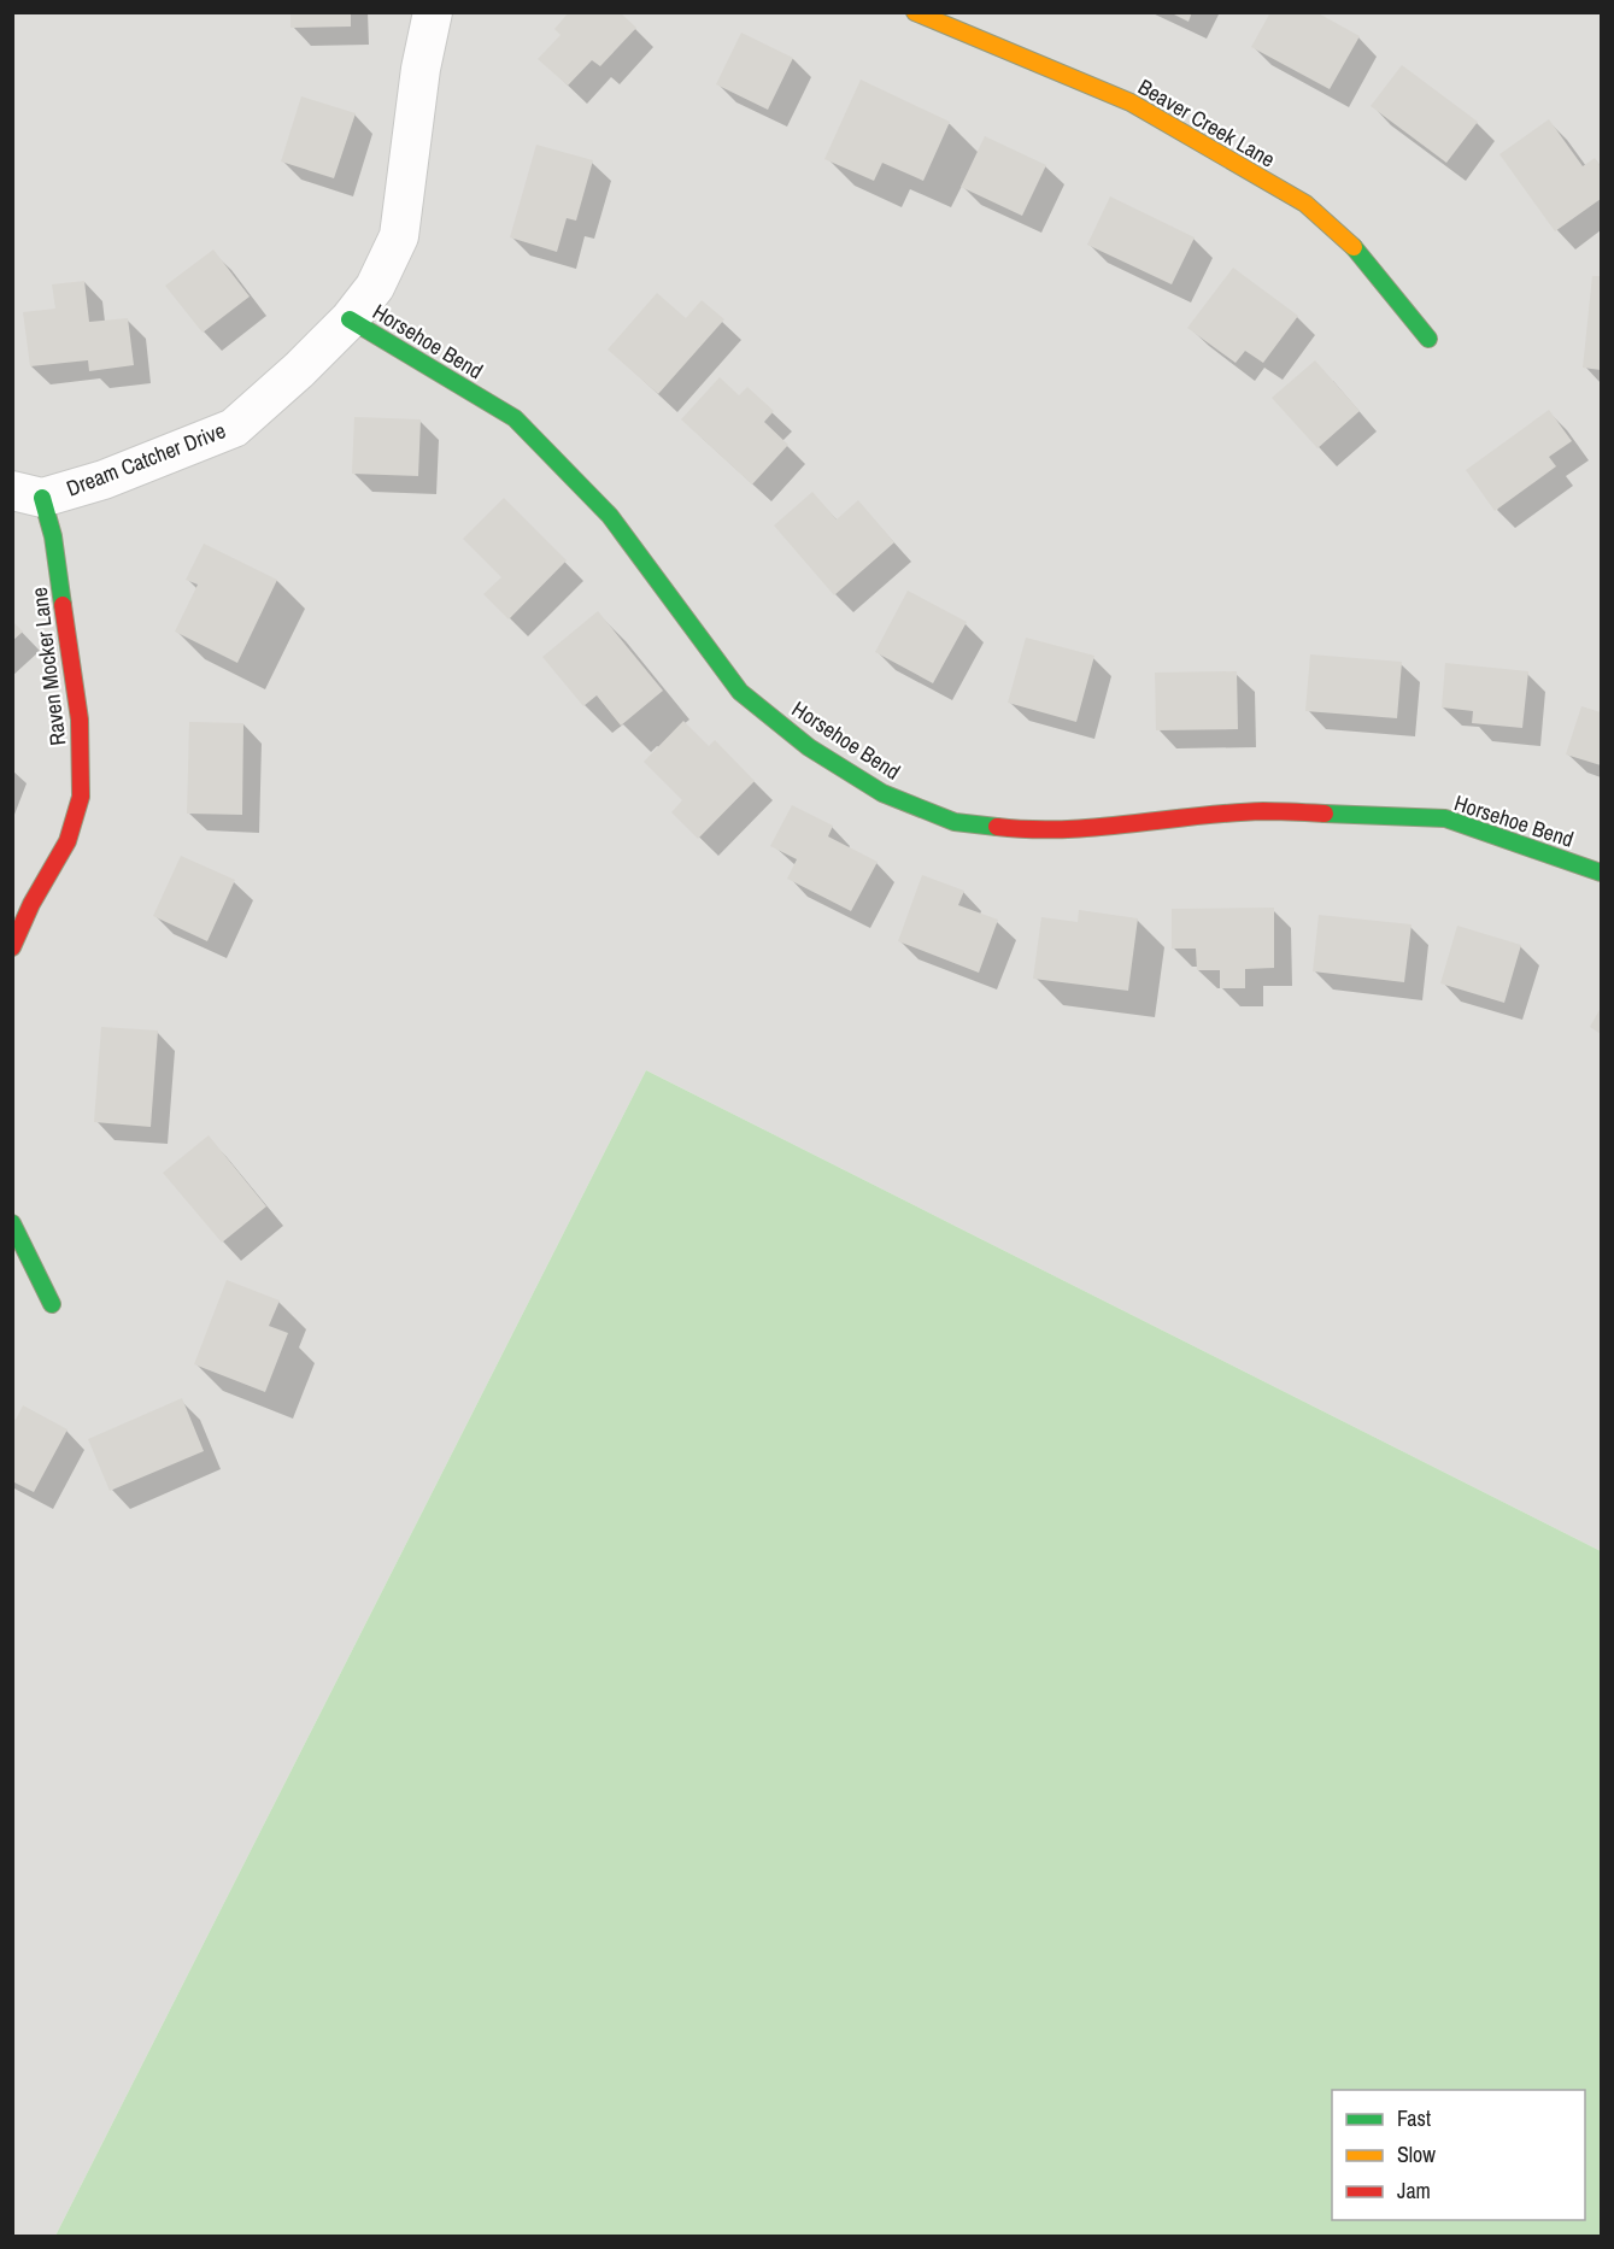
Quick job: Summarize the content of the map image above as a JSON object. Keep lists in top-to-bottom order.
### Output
{
  "streets": {
    "street": [
      "Beaver Creek Lane",
      "Horsehoe Bend",
      "Dream Catcher Drive",
      "Raven Mocker Lane"
    ]
  },
  "crossings": [
    ["Horsehoe Bend", "Dream Catcher Drive"],
    ["Dream Catcher Drive", "Raven Mocker Lane"]
  ],
  "legend": ["Fast", "Slow", "Jam"]
}
